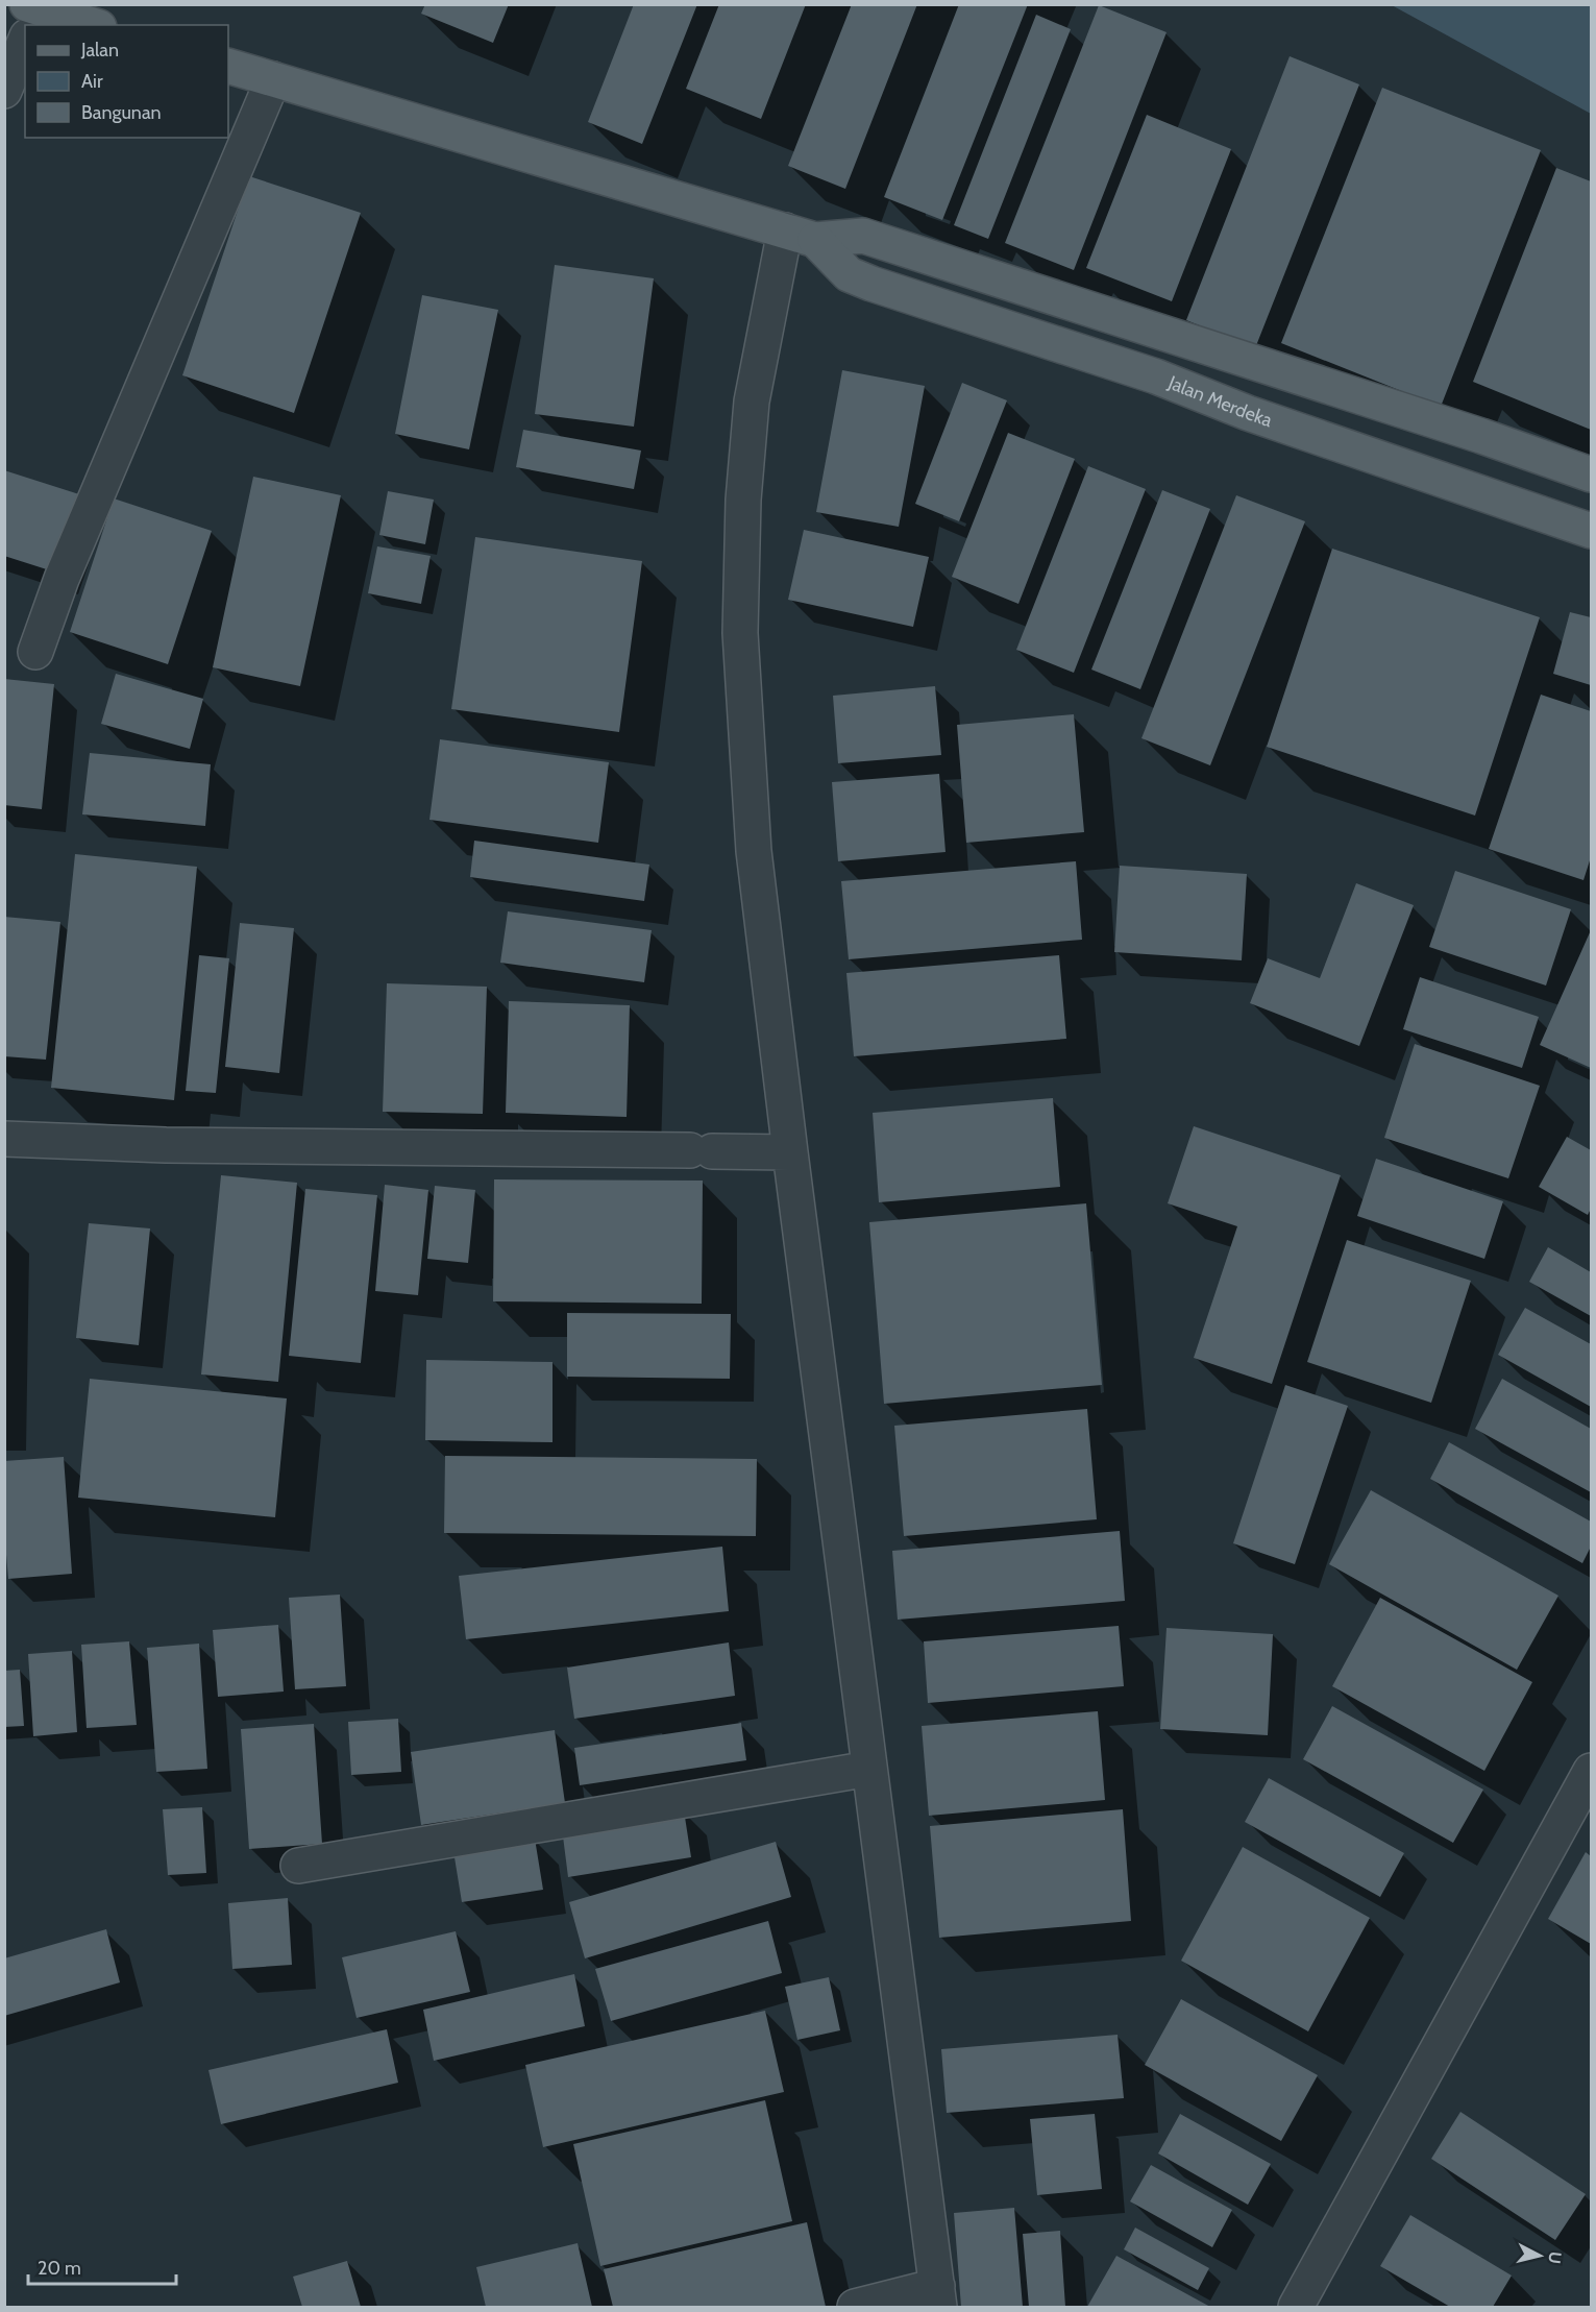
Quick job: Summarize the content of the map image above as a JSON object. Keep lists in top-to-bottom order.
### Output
{
  "streets": {
    "main road": ["Jalan Merdeka"]
  },
  "legend": ["Jalan", "Air", "Bangunan"],
  "scale_bar": "20 m",
  "north": "right"
}
